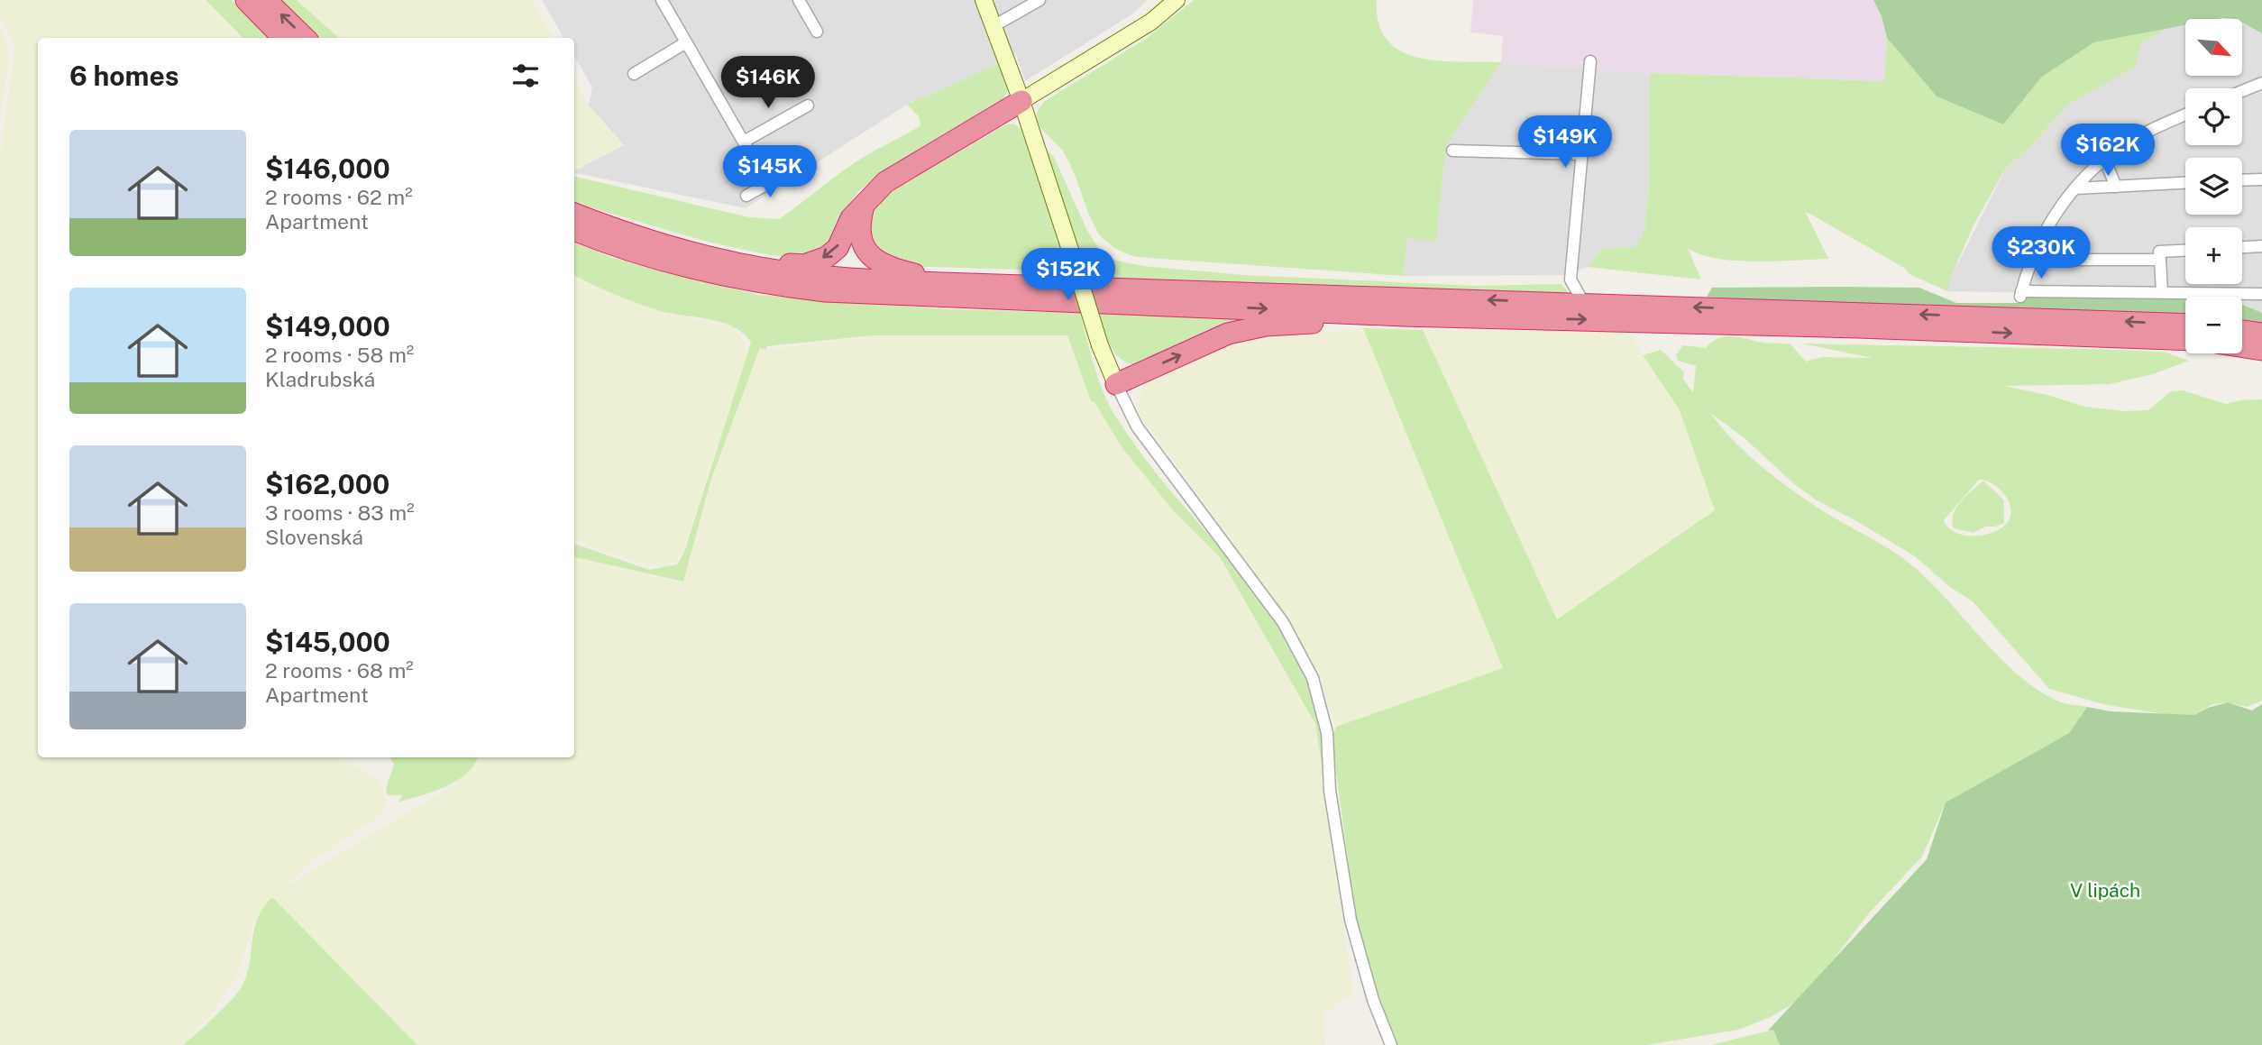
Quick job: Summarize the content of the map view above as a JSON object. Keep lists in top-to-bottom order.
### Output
{
  "parks": ["V lipách"],
  "north": "bottom right",
  "page": {
    "map_buttons": ["+", "−"],
    "heading": "6 homes",
    "price": [
      "$146K",
      "$149K",
      "$162K",
      "$145K",
      "$230K",
      "$152K"
    ],
    "list": [
      {
        "name": "$146,000",
        "note": "2 rooms · 62 m² · Apartment"
      },
      {
        "name": "$149,000",
        "note": "2 rooms · 58 m² · Kladrubská"
      },
      {
        "name": "$162,000",
        "note": "3 rooms · 83 m² · Slovenská"
      },
      {
        "name": "$145,000",
        "note": "2 rooms · 68 m² · Apartment"
      }
    ]
  }
}
